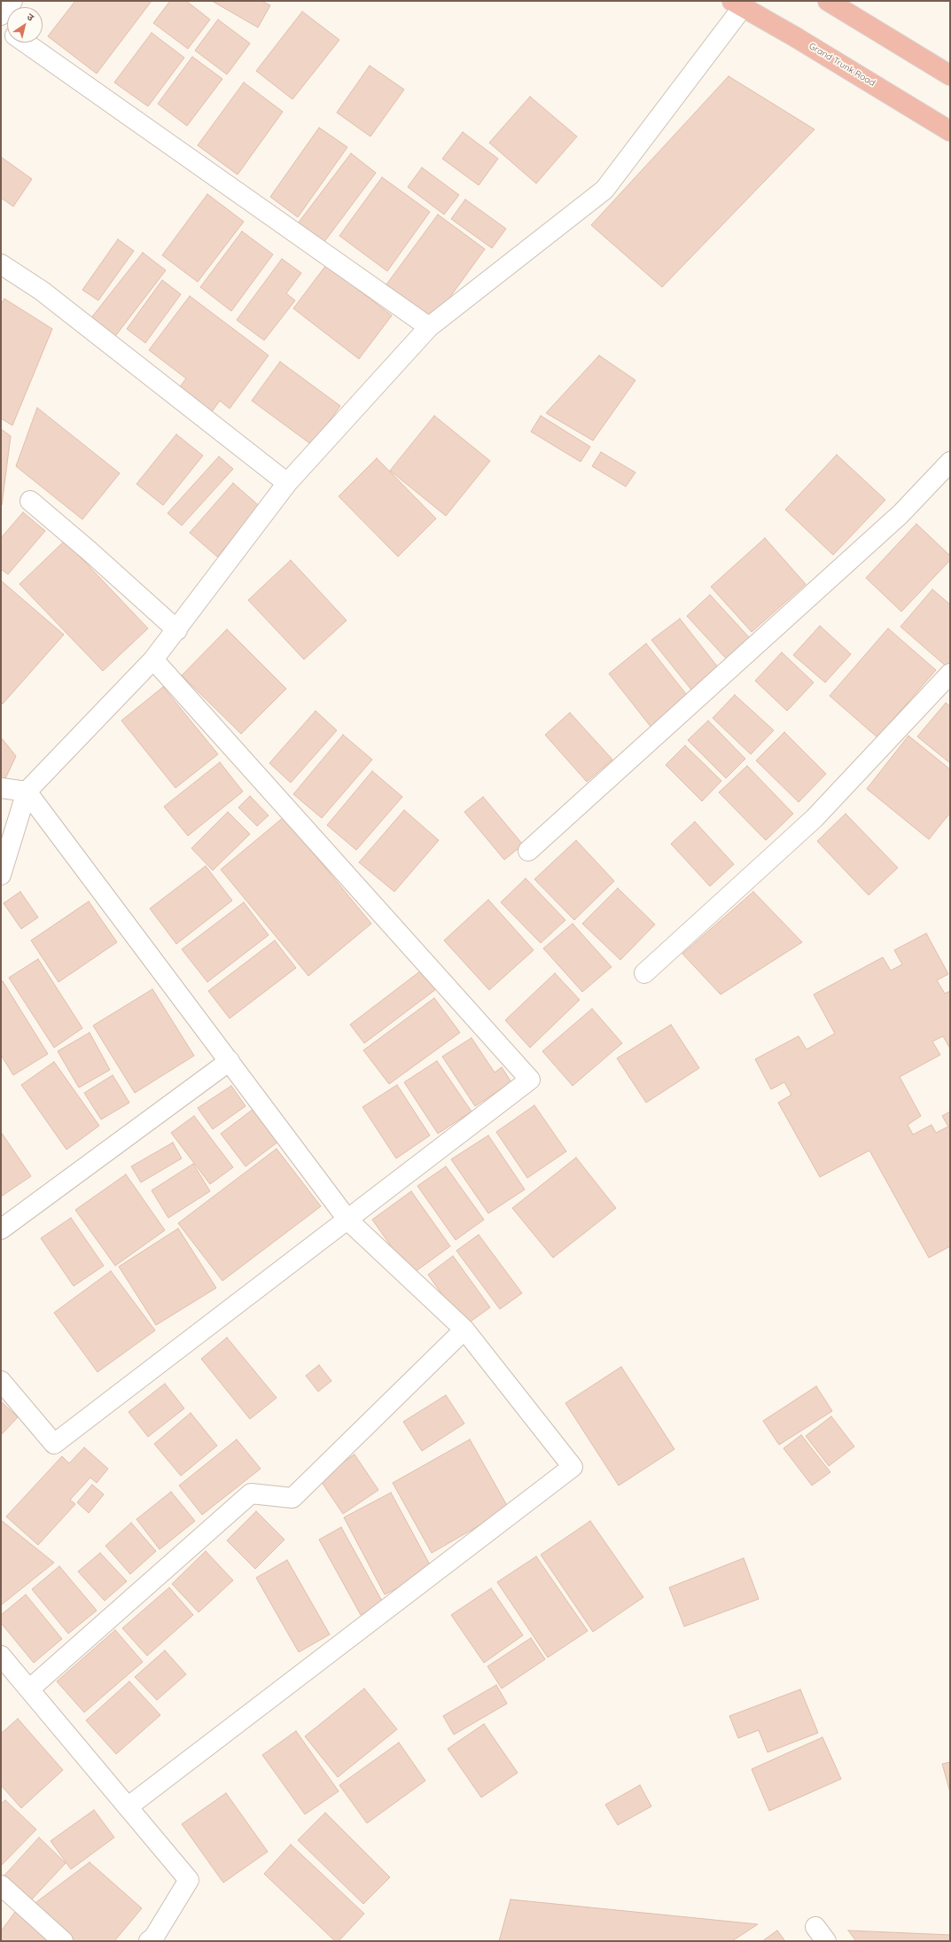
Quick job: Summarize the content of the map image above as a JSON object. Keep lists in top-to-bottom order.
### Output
{
  "streets": {
    "highway": ["Grand Trunk Road"]
  },
  "north": "top right"
}
